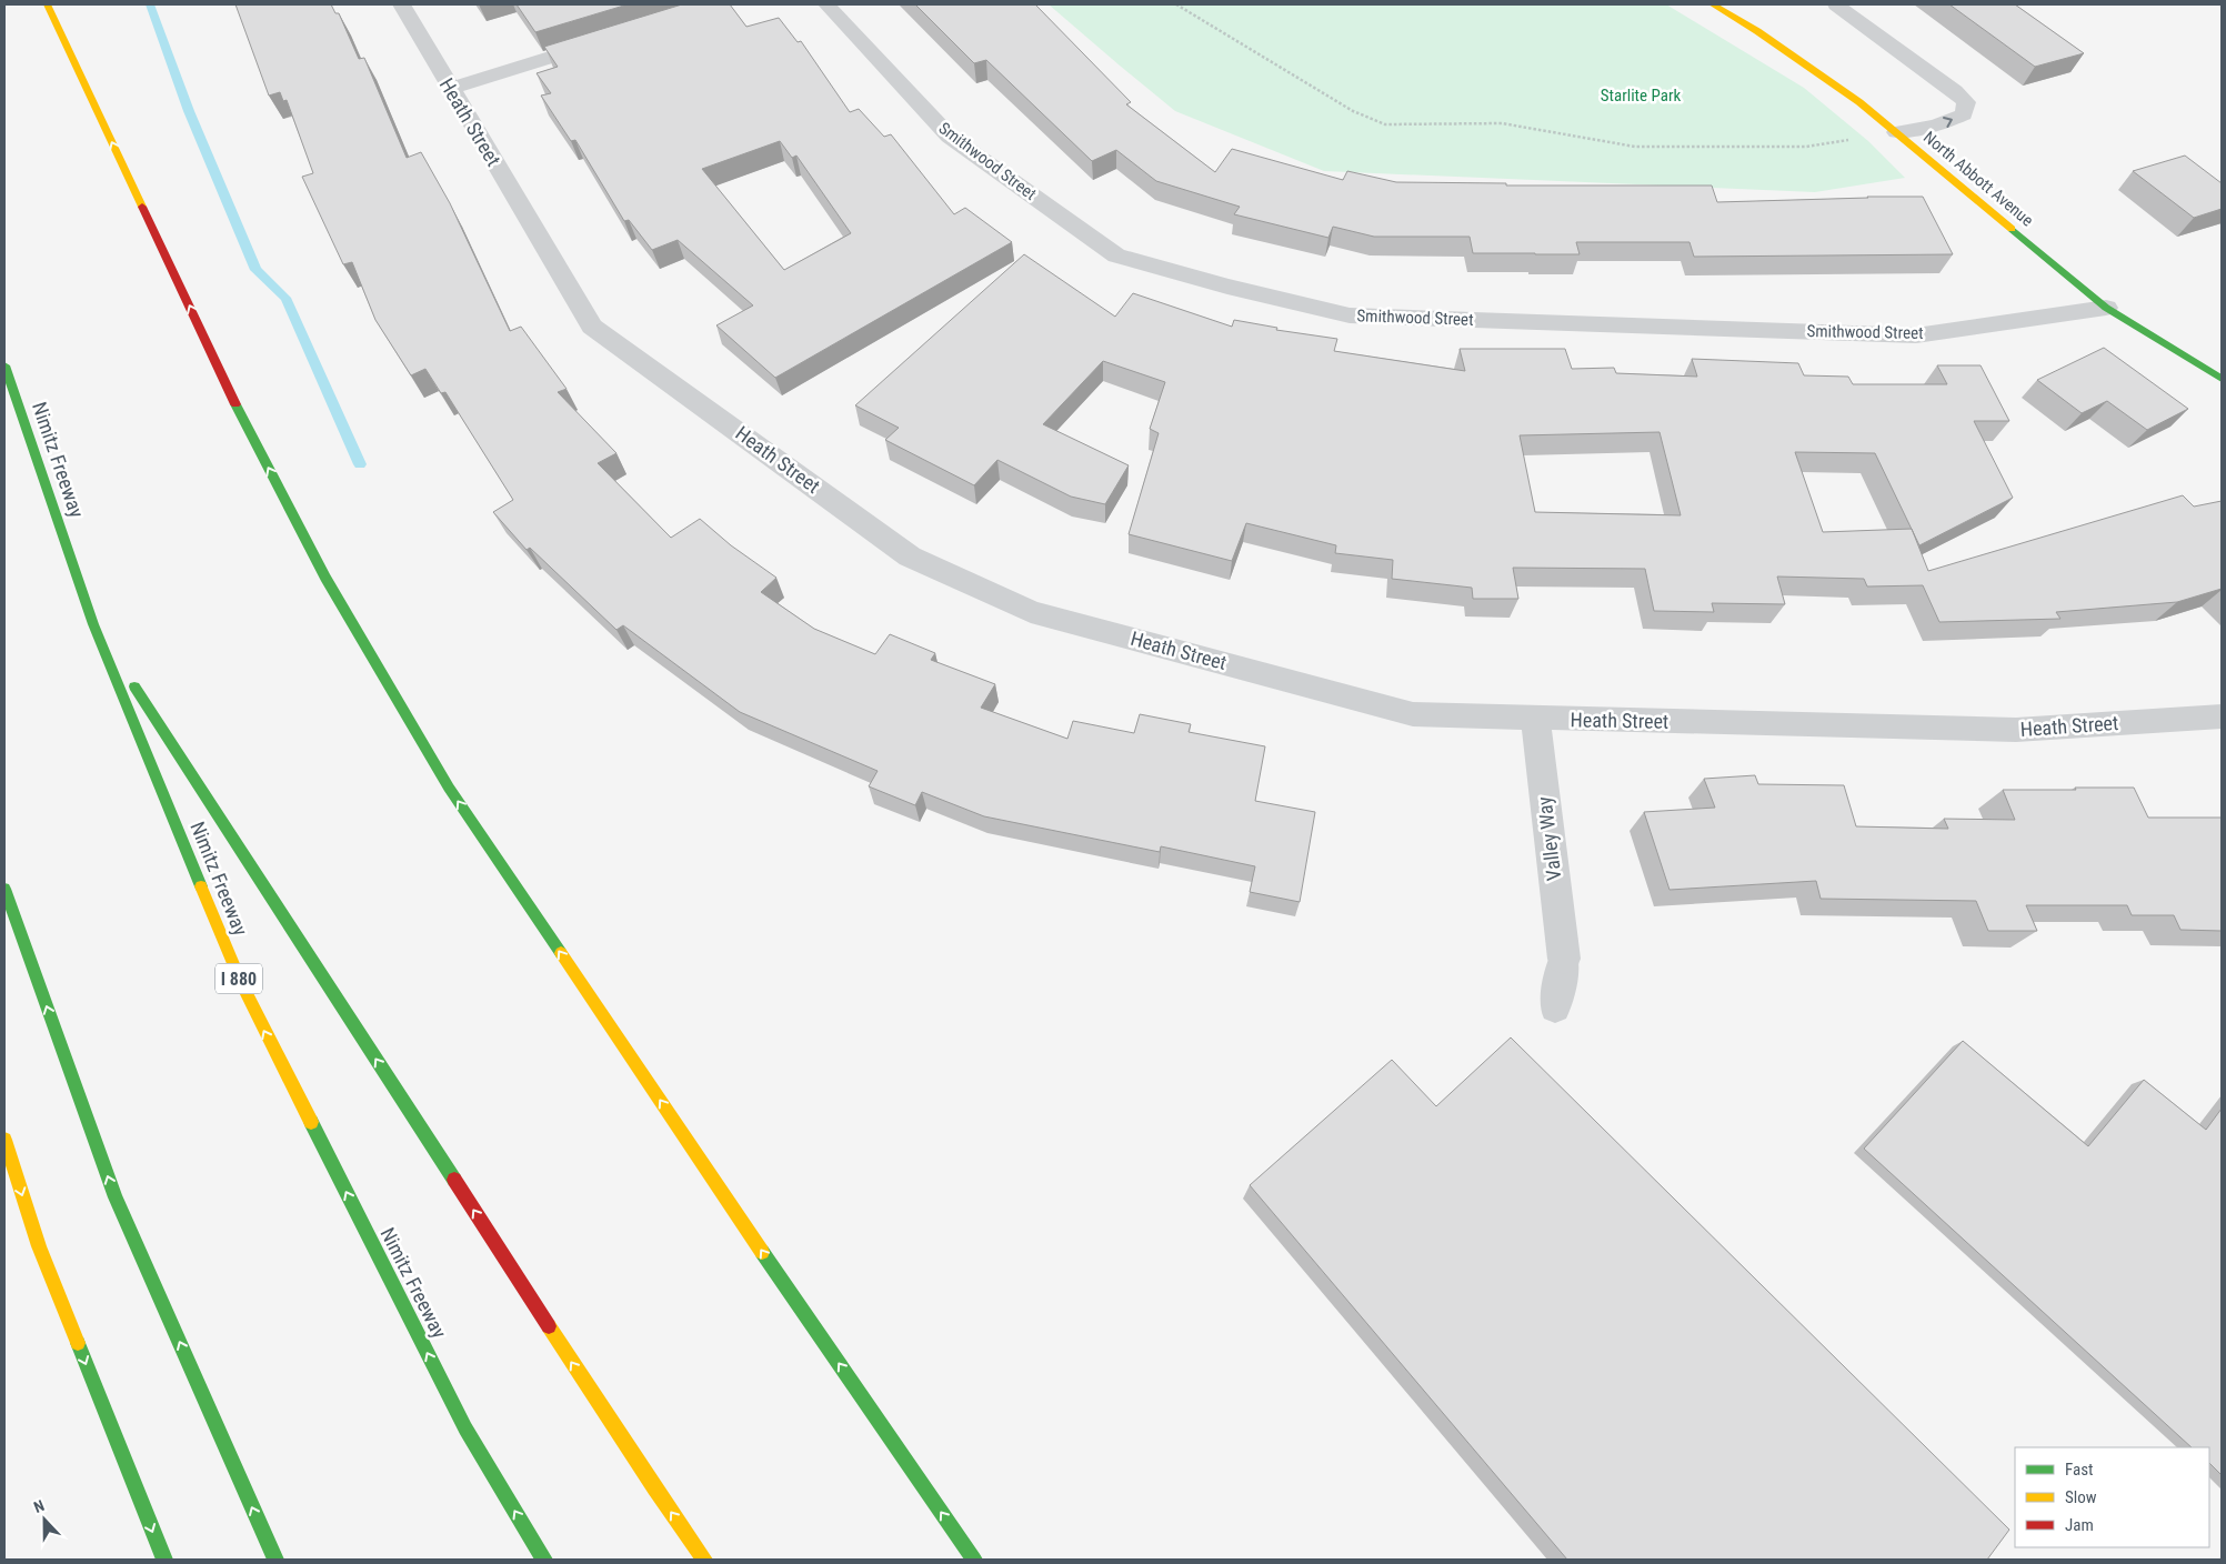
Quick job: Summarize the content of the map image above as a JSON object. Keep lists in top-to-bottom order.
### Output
{
  "streets": {
    "main road": ["North Abbott Avenue", "Nimitz Freeway", "I 880"],
    "street": ["Heath Street", "Smithwood Street", "Valley Way"]
  },
  "crossings": [
    ["Heath Street", "Valley Way"],
    ["Smithwood Street", "North Abbott Avenue"]
  ],
  "parks": ["Starlite Park"],
  "legend": ["Fast", "Slow", "Jam"],
  "north": "top"
}
